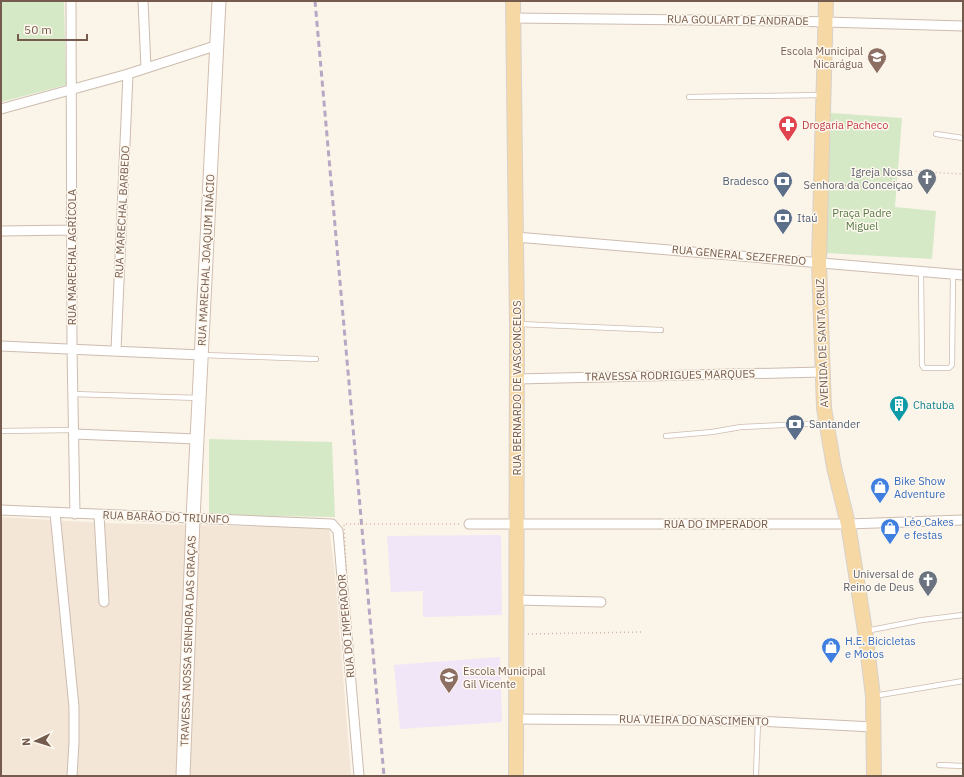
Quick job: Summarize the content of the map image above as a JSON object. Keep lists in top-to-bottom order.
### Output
{
  "streets": {
    "main road": ["AVENIDA DE SANTA CRUZ", "RUA BERNARDO DE VASCONCELOS"],
    "street": [
      "RUA GOULART DE ANDRADE",
      "RUA MARECHAL BARBEDO",
      "RUA GENERAL SEZEFREDO",
      "RUA MARECHAL AGRÍCOLA",
      "RUA MARECHAL JOAQUIM INÁCIO",
      "TRAVESSA RODRIGUES MARQUES",
      "RUA BARÃO DO TRIUNFO",
      "RUA DO IMPERADOR",
      "TRAVESSA NOSSA SENHORA DAS GRAÇAS",
      "RUA VIEIRA DO NASCIMENTO"
    ]
  },
  "crossings": [
    ["RUA GOULART DE ANDRADE", "AVENIDA DE SANTA CRUZ"],
    ["RUA GOULART DE ANDRADE", "RUA BERNARDO DE VASCONCELOS"],
    ["RUA GENERAL SEZEFREDO", "AVENIDA DE SANTA CRUZ"],
    ["RUA GENERAL SEZEFREDO", "RUA BERNARDO DE VASCONCELOS"],
    ["RUA MARECHAL AGRÍCOLA", "RUA BARÃO DO TRIUNFO"],
    ["RUA MARECHAL JOAQUIM INÁCIO", "RUA BARÃO DO TRIUNFO"],
    ["RUA MARECHAL JOAQUIM INÁCIO", "TRAVESSA NOSSA SENHORA DAS GRAÇAS"],
    ["AVENIDA DE SANTA CRUZ", "TRAVESSA RODRIGUES MARQUES"],
    ["AVENIDA DE SANTA CRUZ", "RUA DO IMPERADOR"],
    ["AVENIDA DE SANTA CRUZ", "RUA VIEIRA DO NASCIMENTO"],
    ["TRAVESSA RODRIGUES MARQUES", "RUA BERNARDO DE VASCONCELOS"],
    ["RUA BERNARDO DE VASCONCELOS", "RUA DO IMPERADOR"],
    ["RUA BERNARDO DE VASCONCELOS", "RUA VIEIRA DO NASCIMENTO"],
    ["RUA BARÃO DO TRIUNFO", "RUA DO IMPERADOR"],
    ["RUA BARÃO DO TRIUNFO", "TRAVESSA NOSSA SENHORA DAS GRAÇAS"]
  ],
  "parks": ["Praça Padre Miguel"],
  "places": {
    "school or university": ["Escola Municipal Nicarágua", "Escola Municipal Gil Vicente"],
    "pharmacy": ["Drogaria Pacheco"],
    "church": ["Igreja Nossa Senhora da Conceiçao", "Universal de Reino de Deus"],
    "bank": ["Bradesco", "Itaú", "Santander"],
    "building": ["Chatuba"],
    "shop": ["Bike Show Adventure", "Léo Cakes e festas", "H.E. Bicicletas e Motos"]
  },
  "scale_bar": "50 m",
  "north": "left"
}
